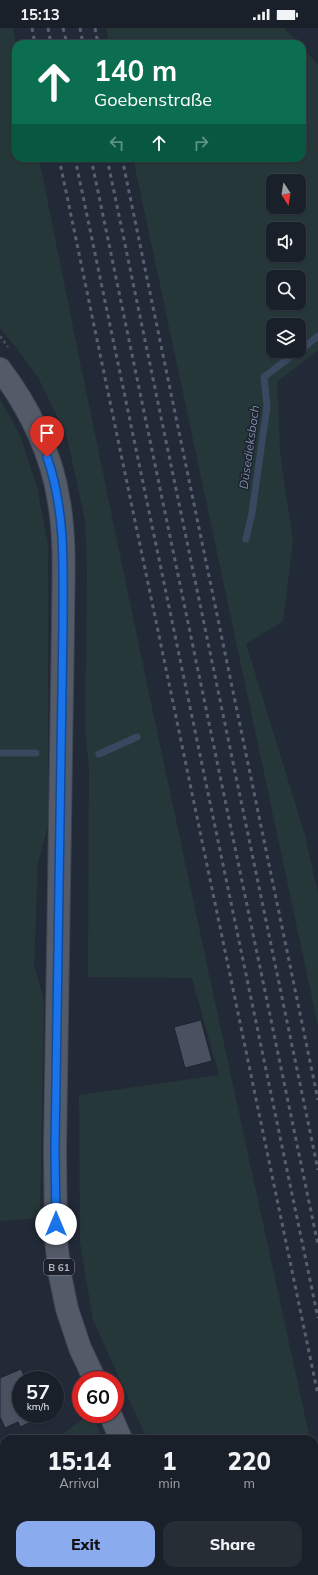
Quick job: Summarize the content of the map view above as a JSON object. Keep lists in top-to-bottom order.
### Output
{
  "streets": {
    "main road": ["B 61"]
  },
  "water": ["Düsedieksbach"],
  "north": "bottom",
  "page": {
    "status": "15:13",
    "turn": ["140 m", "Goebenstraße"],
    "speed": "57 km/h",
    "limit": "60",
    "eta": [
      "15:14",
      "Arrival",
      "1",
      "min",
      "220",
      "m"
    ],
    "buttons": ["Exit", "Share"]
  }
}
